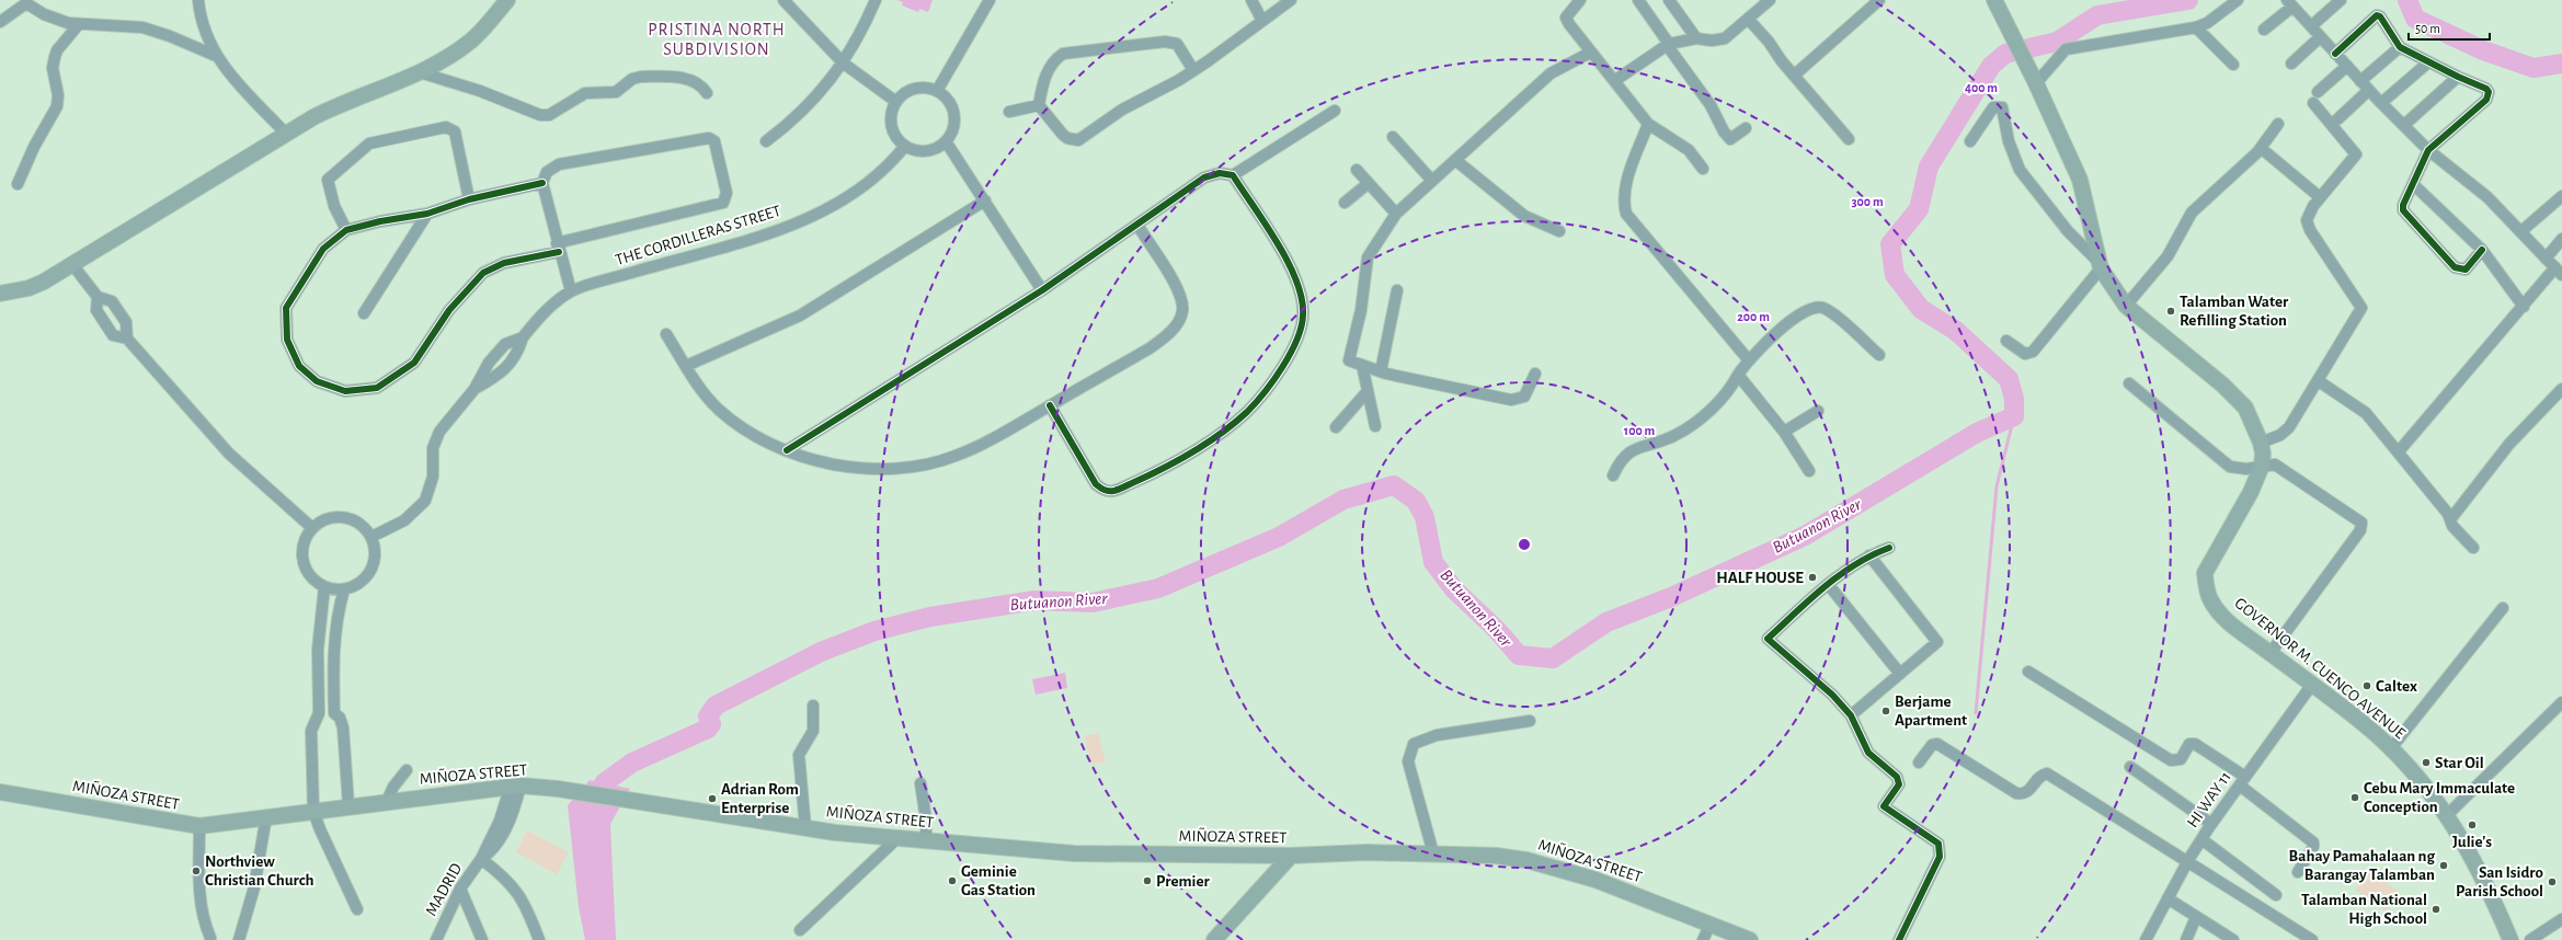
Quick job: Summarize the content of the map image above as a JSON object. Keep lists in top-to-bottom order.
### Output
{
  "streets": {
    "main road": ["GOVERNOR M. CUENCO AVENUE", "MIÑOZA STREET"],
    "street": ["THE CORDILLERAS STREET", "HI WAY 11", "MADRID"]
  },
  "crossings": [
    ["GOVERNOR M. CUENCO AVENUE", "HI WAY 11"],
    ["MIÑOZA STREET", "MADRID"]
  ],
  "districts": ["PRISTINA NORTH SUBDIVISION"],
  "water": ["Butuanon River"],
  "places": [
    "Talamban Water Refilling Station",
    "HALF HOUSE",
    "Caltex",
    "Berjame Apartment",
    "Star Oil",
    "Cebu Mary Immaculate Conception",
    "Adrian Rom Enterprise",
    "Julie's",
    "Bahay Pamahalaan ng Barangay Talamban",
    "Northview Christian Church",
    "Geminie Gas Station",
    "Premier",
    "San Isidro Parish School",
    "Talamban National High School"
  ],
  "scale_bar": "50 m",
  "rings": [
    "400 m",
    "300 m",
    "200 m",
    "100 m"
  ]
}
